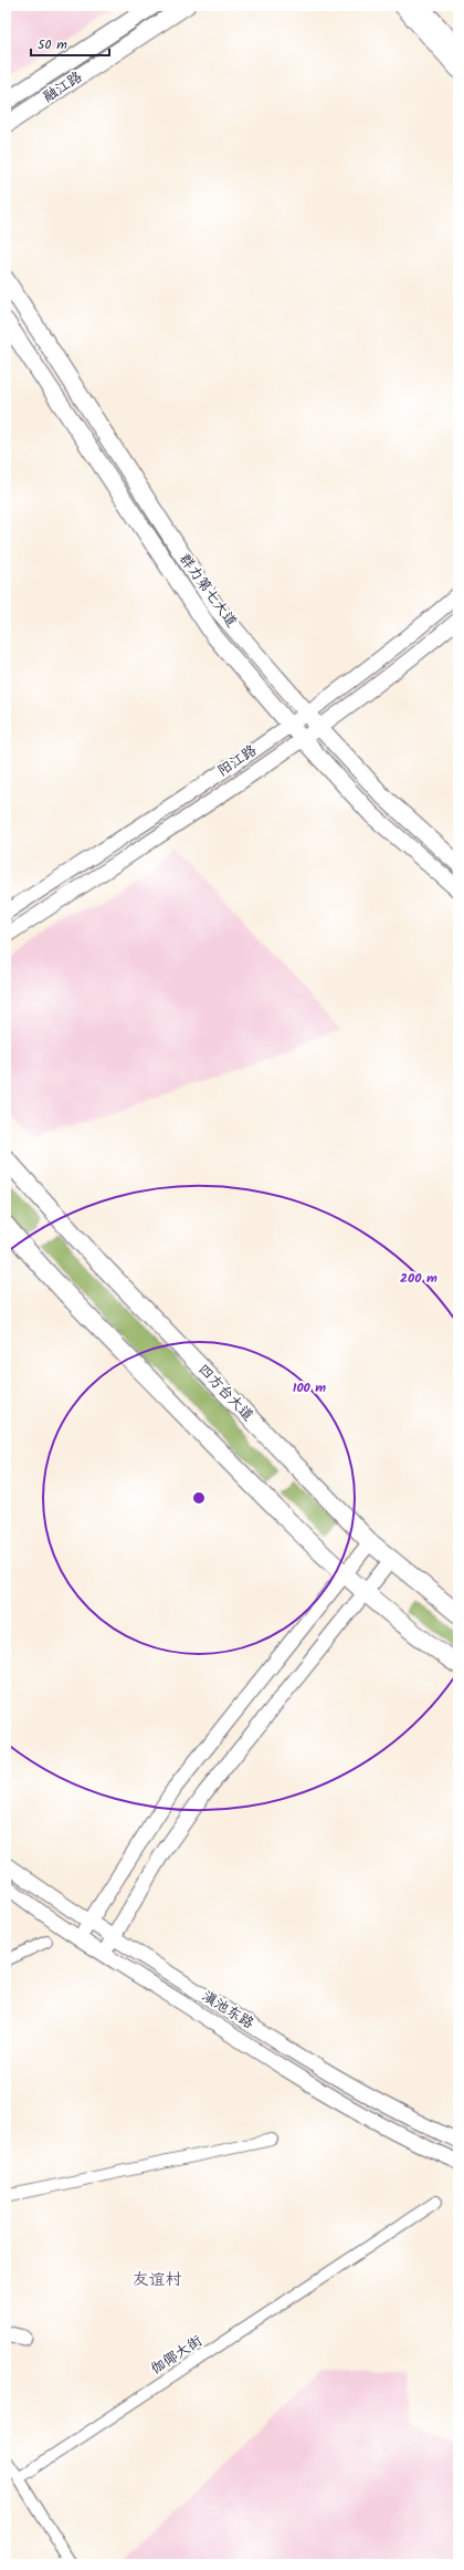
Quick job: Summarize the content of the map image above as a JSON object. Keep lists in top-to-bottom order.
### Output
{
  "streets": {
    "main road": ["融江路", "群力第七大道", "四方台大道"],
    "street": ["阳江路", "滇池东路", "伽倻大街"]
  },
  "crossings": [
    ["群力第七大道", "阳江路"]
  ],
  "districts": ["友谊村"],
  "scale_bar": "50 m",
  "rings": ["200 m", "100 m"]
}
